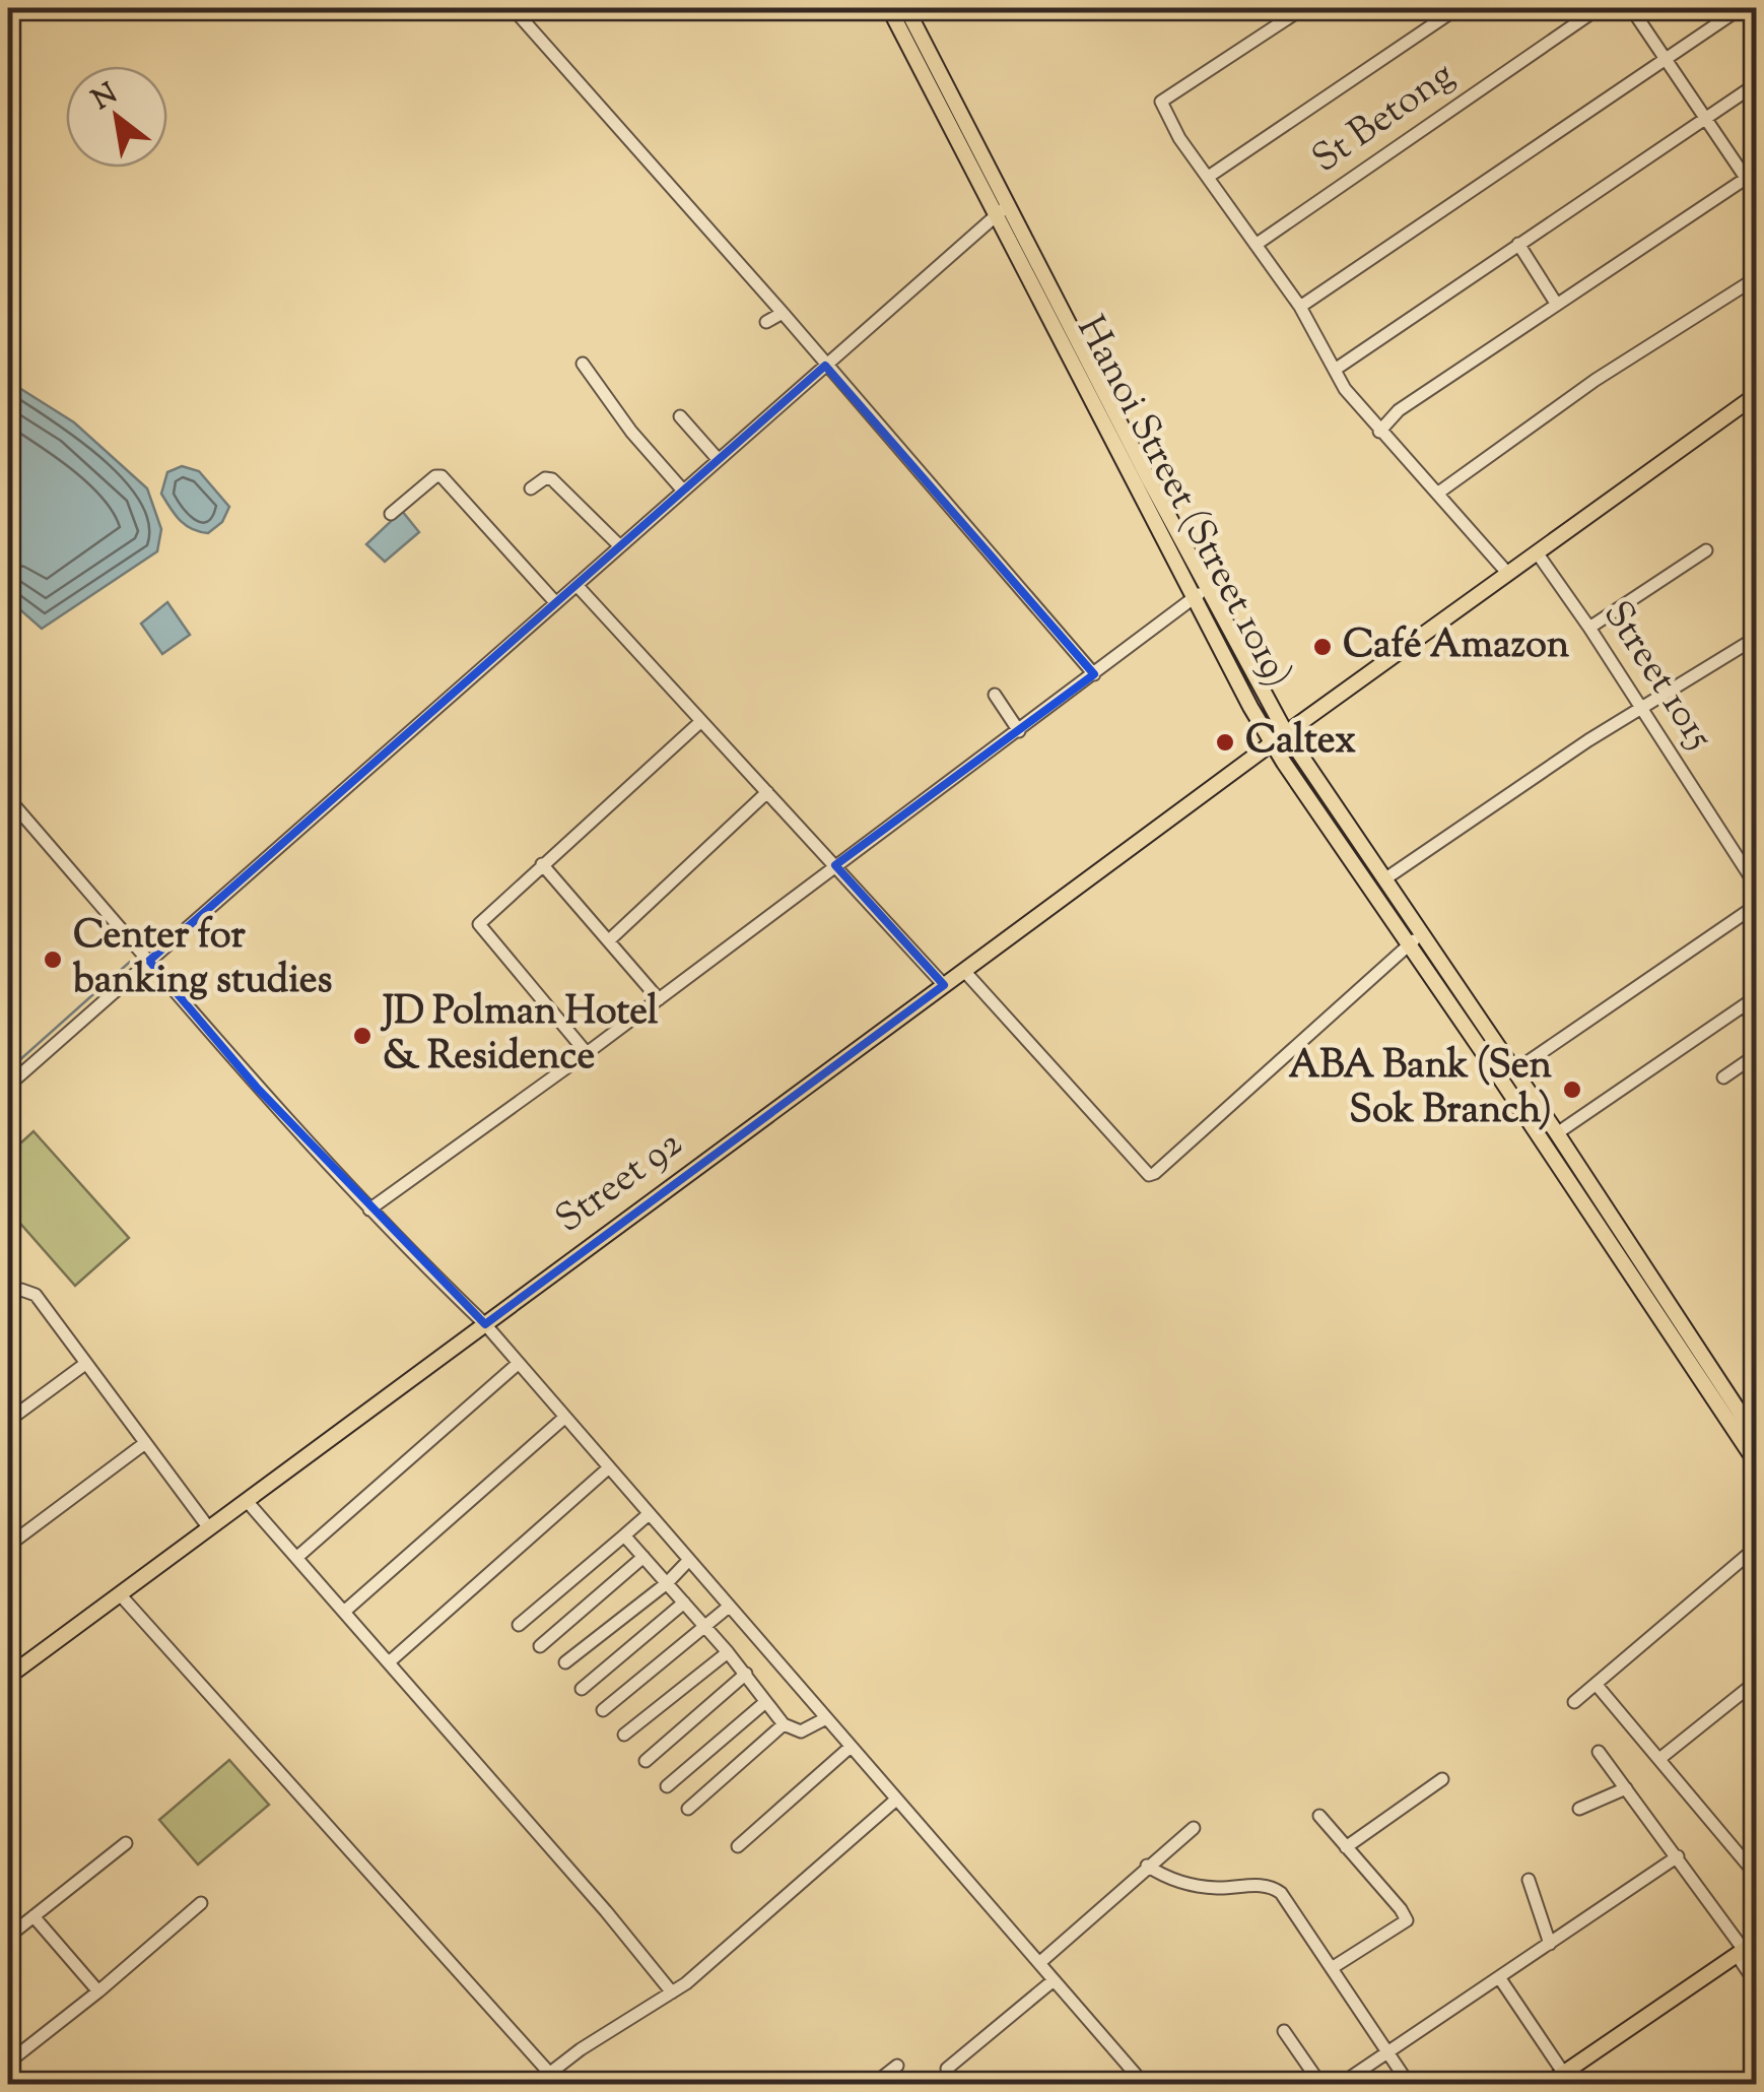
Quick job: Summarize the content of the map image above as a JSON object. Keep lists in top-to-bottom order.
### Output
{
  "streets": {
    "main road": ["Hanoi Street (Street 1019)", "Street 92"],
    "street": ["St Betong", "Street 1015"]
  },
  "crossings": [
    ["Hanoi Street (Street 1019)", "Street 92"],
    ["Street 1015", "Street 92"]
  ],
  "places": [
    "Café Amazon",
    "Caltex",
    "Center for banking studies",
    "JD Polman Hotel & Residence",
    "ABA Bank (Sen Sok Branch)"
  ],
  "north": "top left"
}
